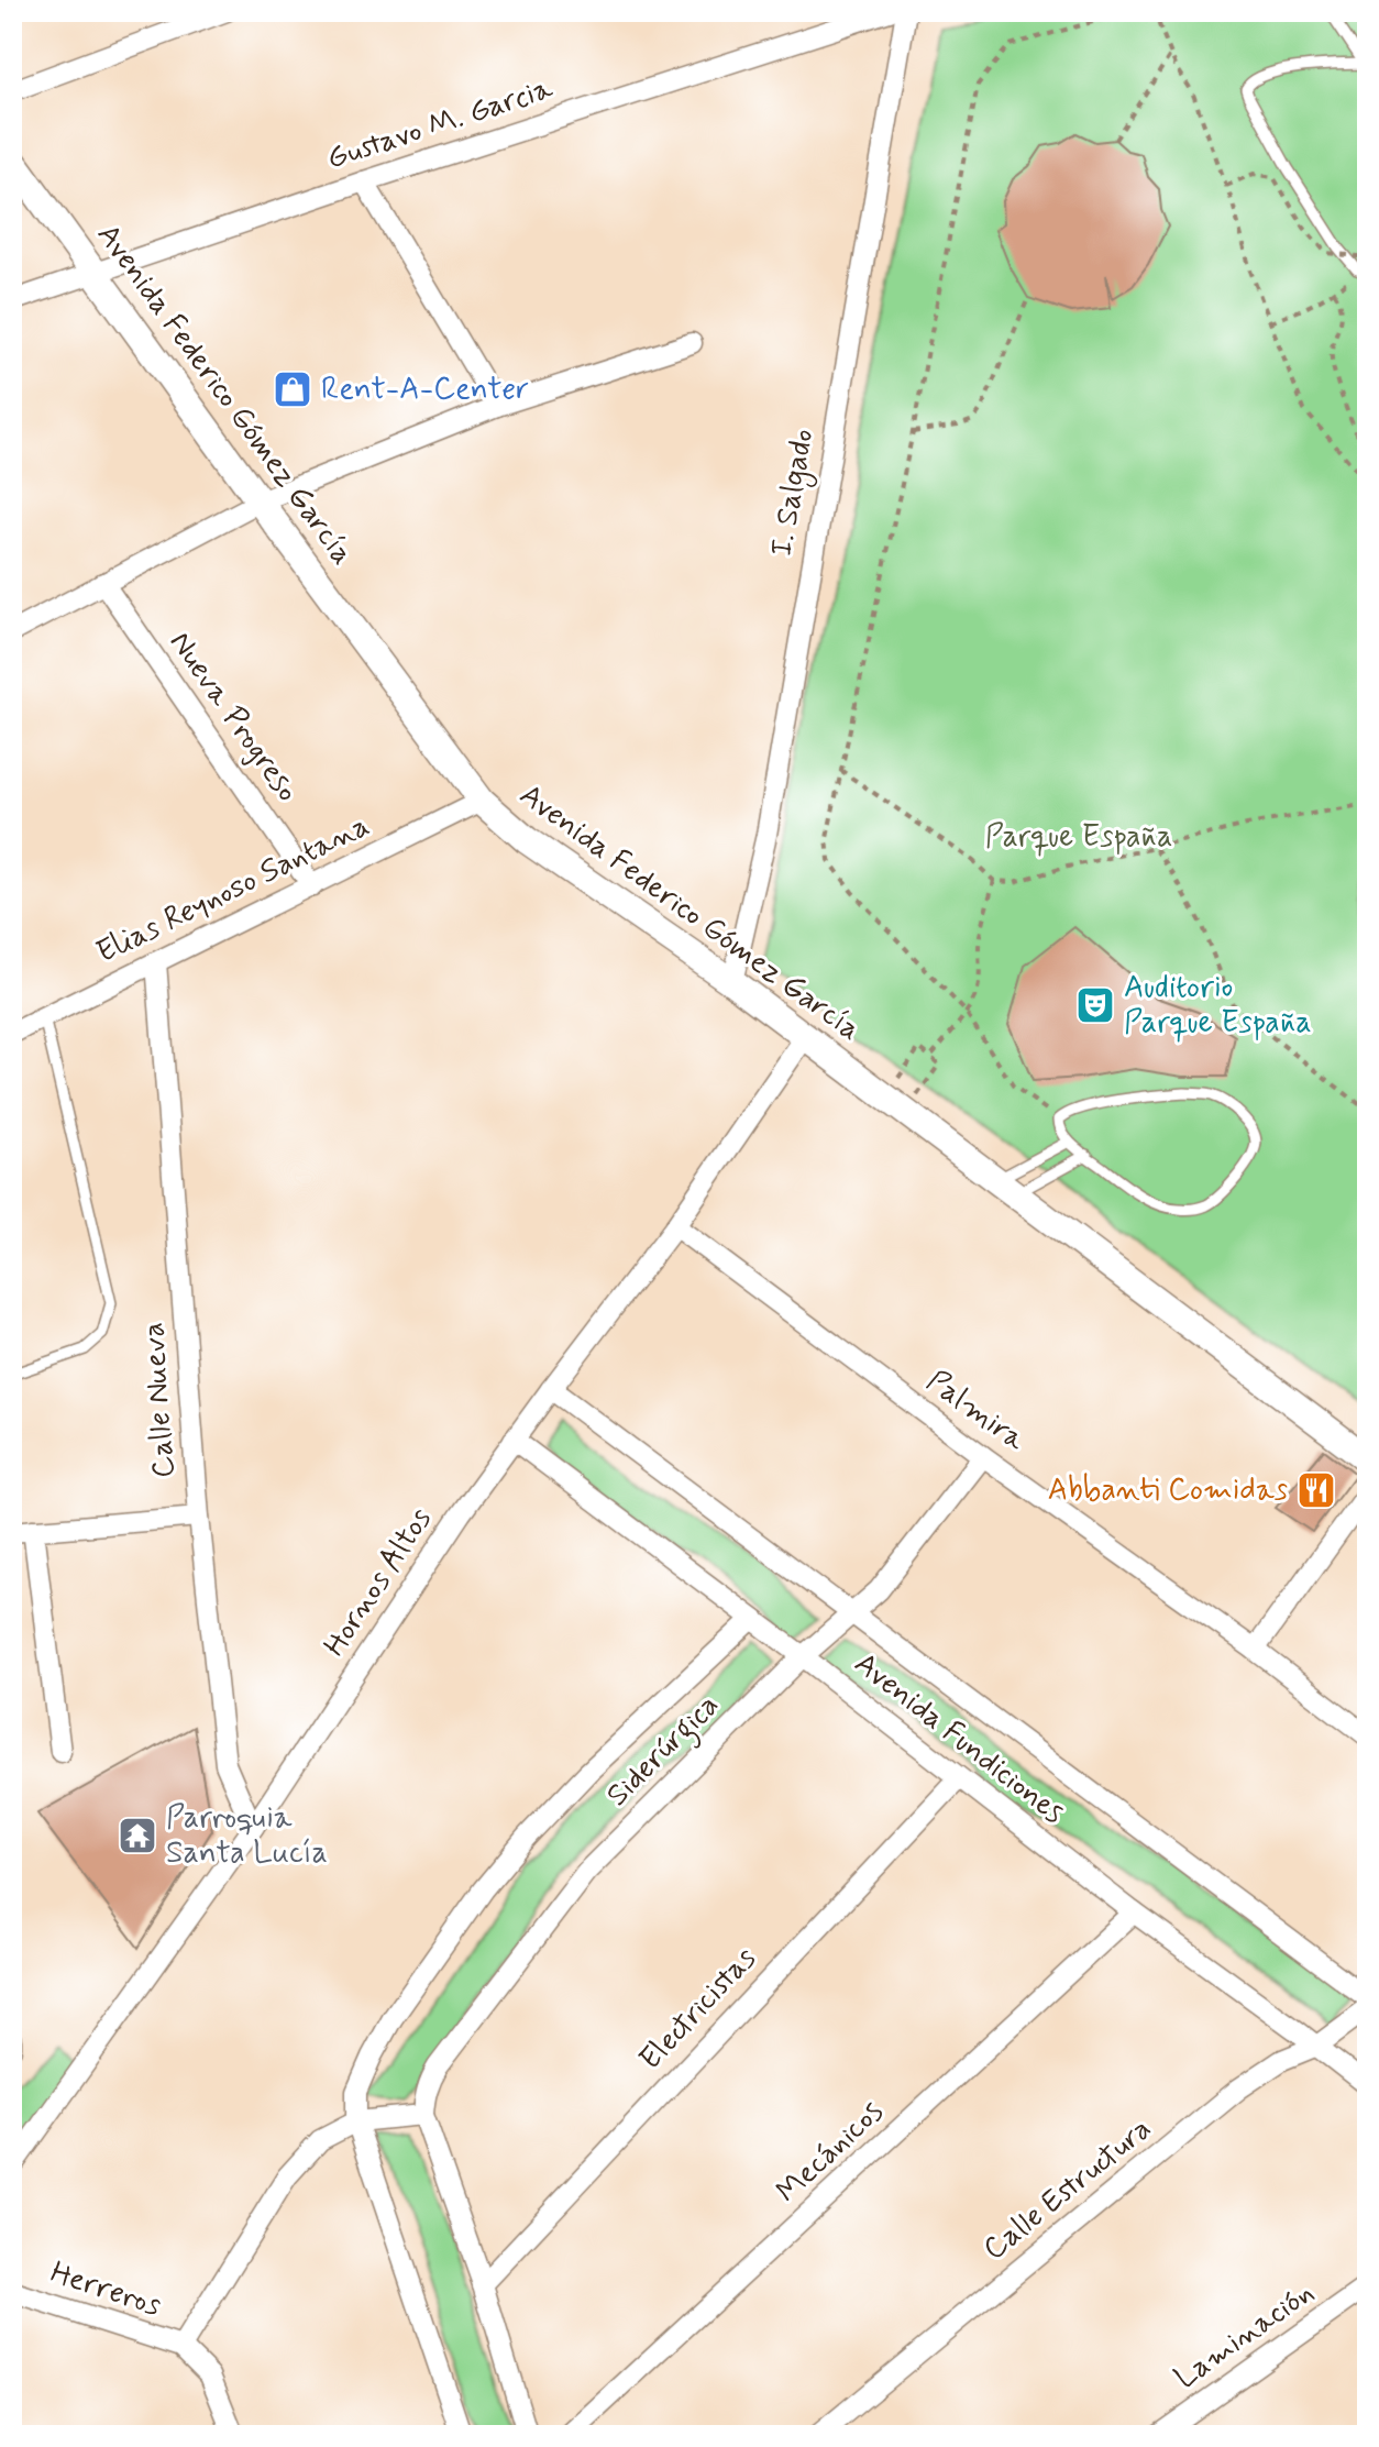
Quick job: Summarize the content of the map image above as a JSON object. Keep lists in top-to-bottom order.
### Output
{
  "streets": {
    "street": [
      "Gustavo M. Garcia",
      "Avenida Federico Gómez García",
      "I. Salgado",
      "Nueva Progreso",
      "Elias Reynoso Santana",
      "Calle Nueva",
      "Palmira",
      "Hornos Altos",
      "Avenida Fundiciones",
      "Siderúrgica",
      "Electricistas",
      "Mecánicos",
      "Calle Estructura",
      "Herreros",
      "Laminación"
    ]
  },
  "crossings": [
    ["Gustavo M. Garcia", "Avenida Federico Gómez García"],
    ["Avenida Federico Gómez García", "I. Salgado"],
    ["Avenida Federico Gómez García", "Elias Reynoso Santana"],
    ["Avenida Federico Gómez García", "Hornos Altos"],
    ["Nueva Progreso", "Elias Reynoso Santana"],
    ["Elias Reynoso Santana", "Calle Nueva"],
    ["Calle Nueva", "Hornos Altos"],
    ["Palmira", "Hornos Altos"],
    ["Palmira", "Siderúrgica"],
    ["Hornos Altos", "Avenida Fundiciones"],
    ["Avenida Fundiciones", "Siderúrgica"],
    ["Avenida Fundiciones", "Electricistas"],
    ["Avenida Fundiciones", "Mecánicos"],
    ["Avenida Fundiciones", "Calle Estructura"]
  ],
  "parks": ["Parque España"],
  "places": {
    "shop": ["Rent-A-Center"],
    "theatre": ["Auditorio Parque España"],
    "restaurant": ["Abbanti Comidas"],
    "temple": ["Parroquia Santa Lucía"]
  }
}
